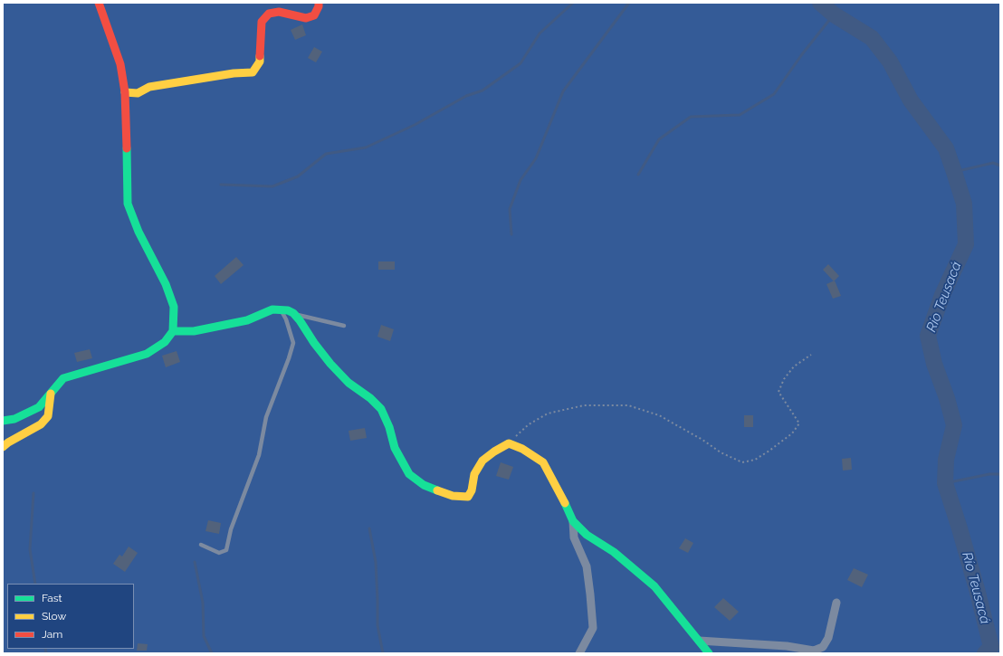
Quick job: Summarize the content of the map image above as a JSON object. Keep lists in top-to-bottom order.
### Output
{
  "water": ["Río Teusacá"],
  "legend": ["Fast", "Slow", "Jam"]
}
